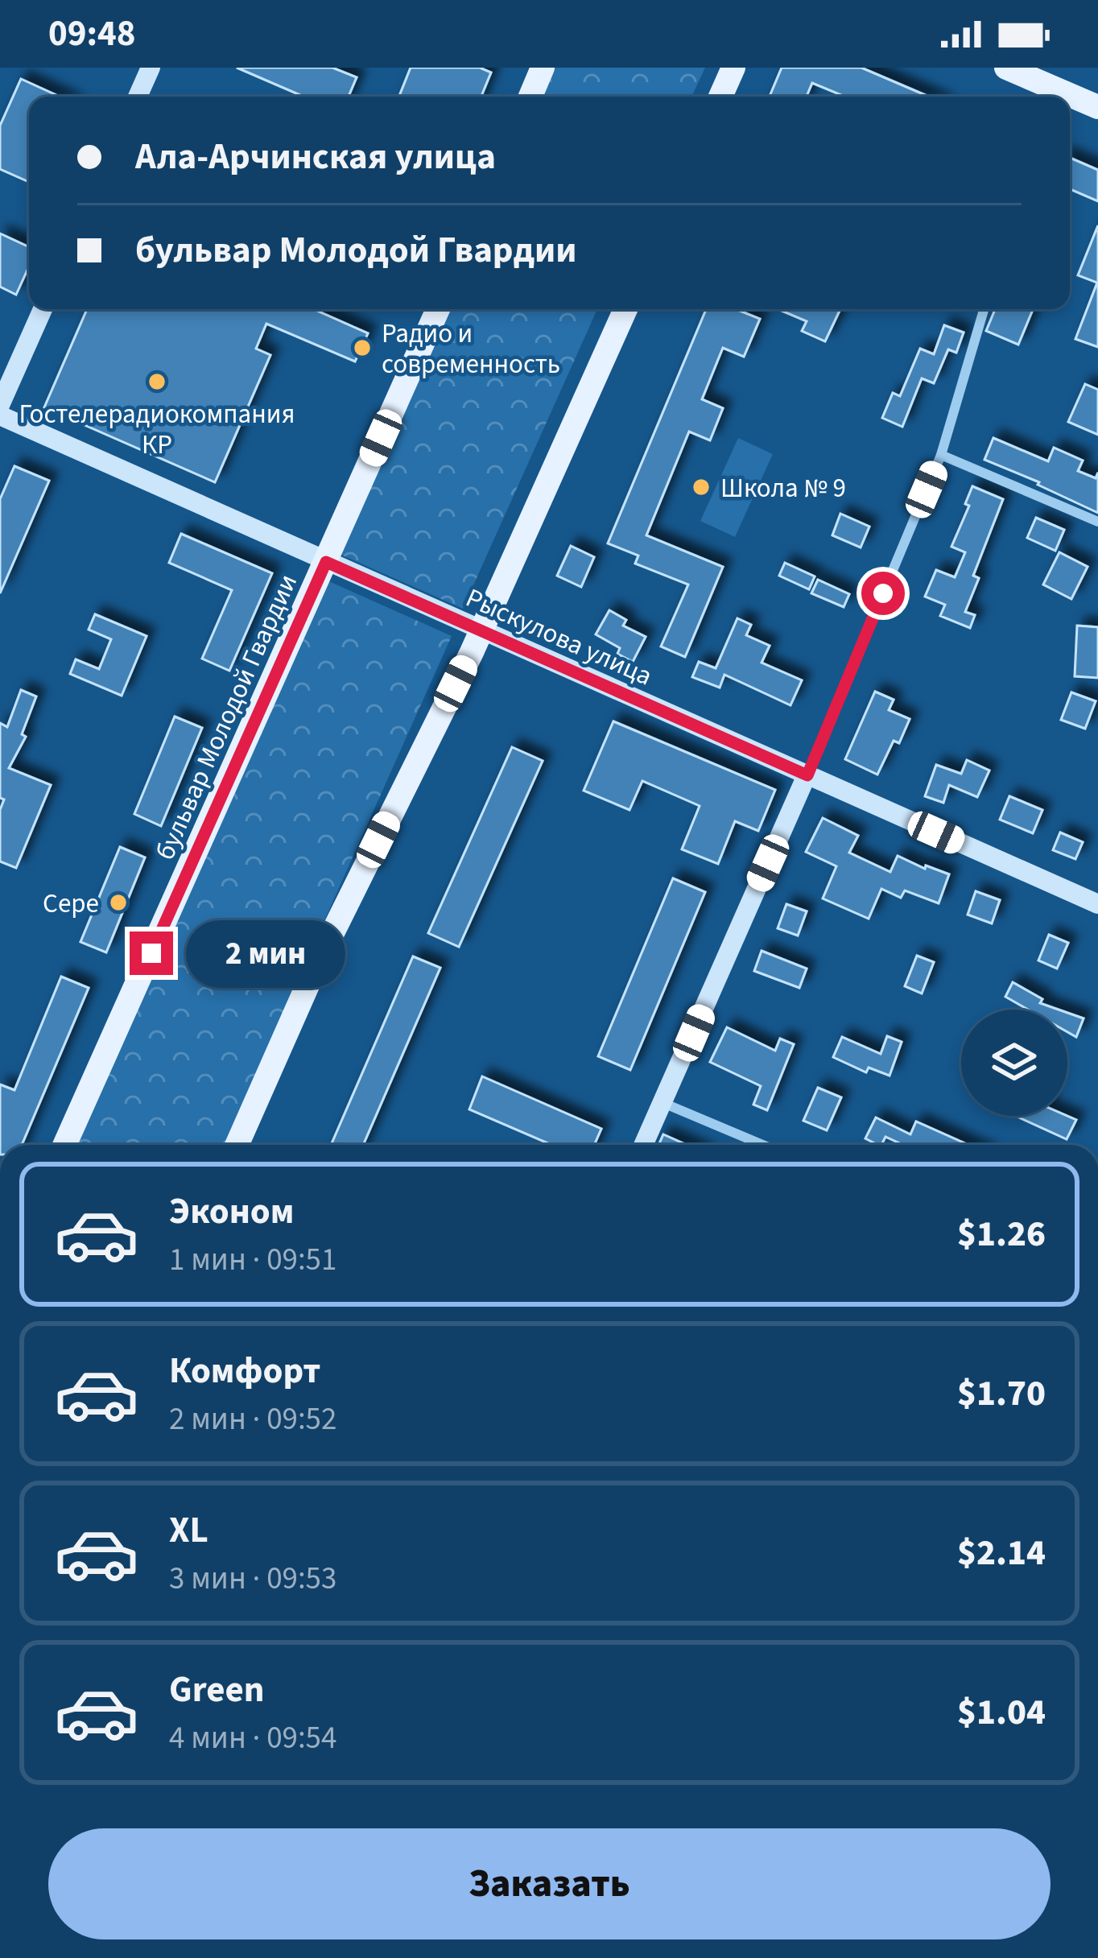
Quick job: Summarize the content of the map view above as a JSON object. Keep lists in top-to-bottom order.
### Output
{
  "streets": {
    "main road": ["бульвар Молодой Гвардии"],
    "street": ["Рыскулова улица"]
  },
  "crossings": [
    ["Рыскулова улица", "бульвар Молодой Гвардии"]
  ],
  "places": [
    "Радио и современность",
    "Гостелерадиокомпания КР",
    "Школа № 9",
    "Сере"
  ],
  "page": {
    "status": "09:48",
    "banner": ["Ала-Арчинская улица", "бульвар Молодой Гвардии"],
    "bubble": "2 мин",
    "list": [
      {
        "name": "Эконом",
        "note": "1 мин · 09:51",
        "value": "$1.26"
      },
      {
        "name": "Комфорт",
        "note": "2 мин · 09:52",
        "value": "$1.70"
      },
      {
        "name": "XL",
        "note": "3 мин · 09:53",
        "value": "$2.14"
      },
      {
        "name": "Green",
        "note": "4 мин · 09:54",
        "value": "$1.04"
      }
    ],
    "buttons": "Заказать"
  }
}
